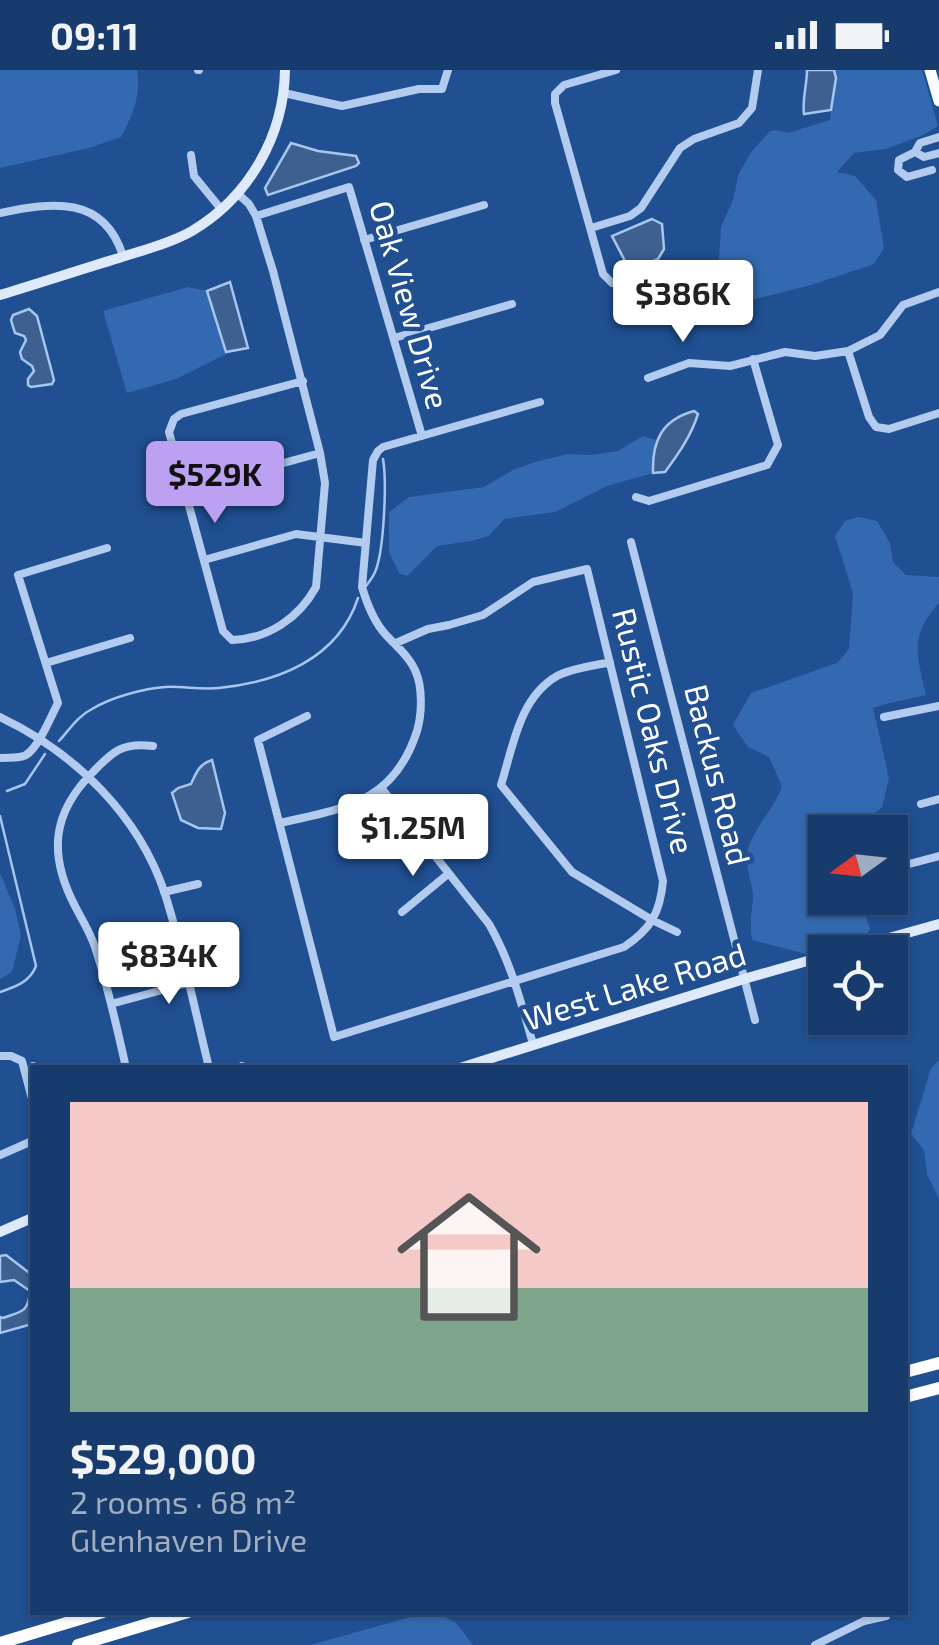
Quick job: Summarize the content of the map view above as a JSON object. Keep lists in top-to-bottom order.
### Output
{
  "streets": {
    "street": [
      "Oak View Drive",
      "Rustic Oaks Drive",
      "Backus Road",
      "West Lake Road"
    ]
  },
  "crossings": [
    ["Backus Road", "West Lake Road"]
  ],
  "north": "left",
  "page": {
    "status": "09:11",
    "price": [
      "$386K",
      "$529K",
      "$1.25M",
      "$834K"
    ],
    "list": [
      {
        "name": "$529,000",
        "note": "2 rooms · 68 m² · Glenhaven Drive"
      }
    ]
  }
}
